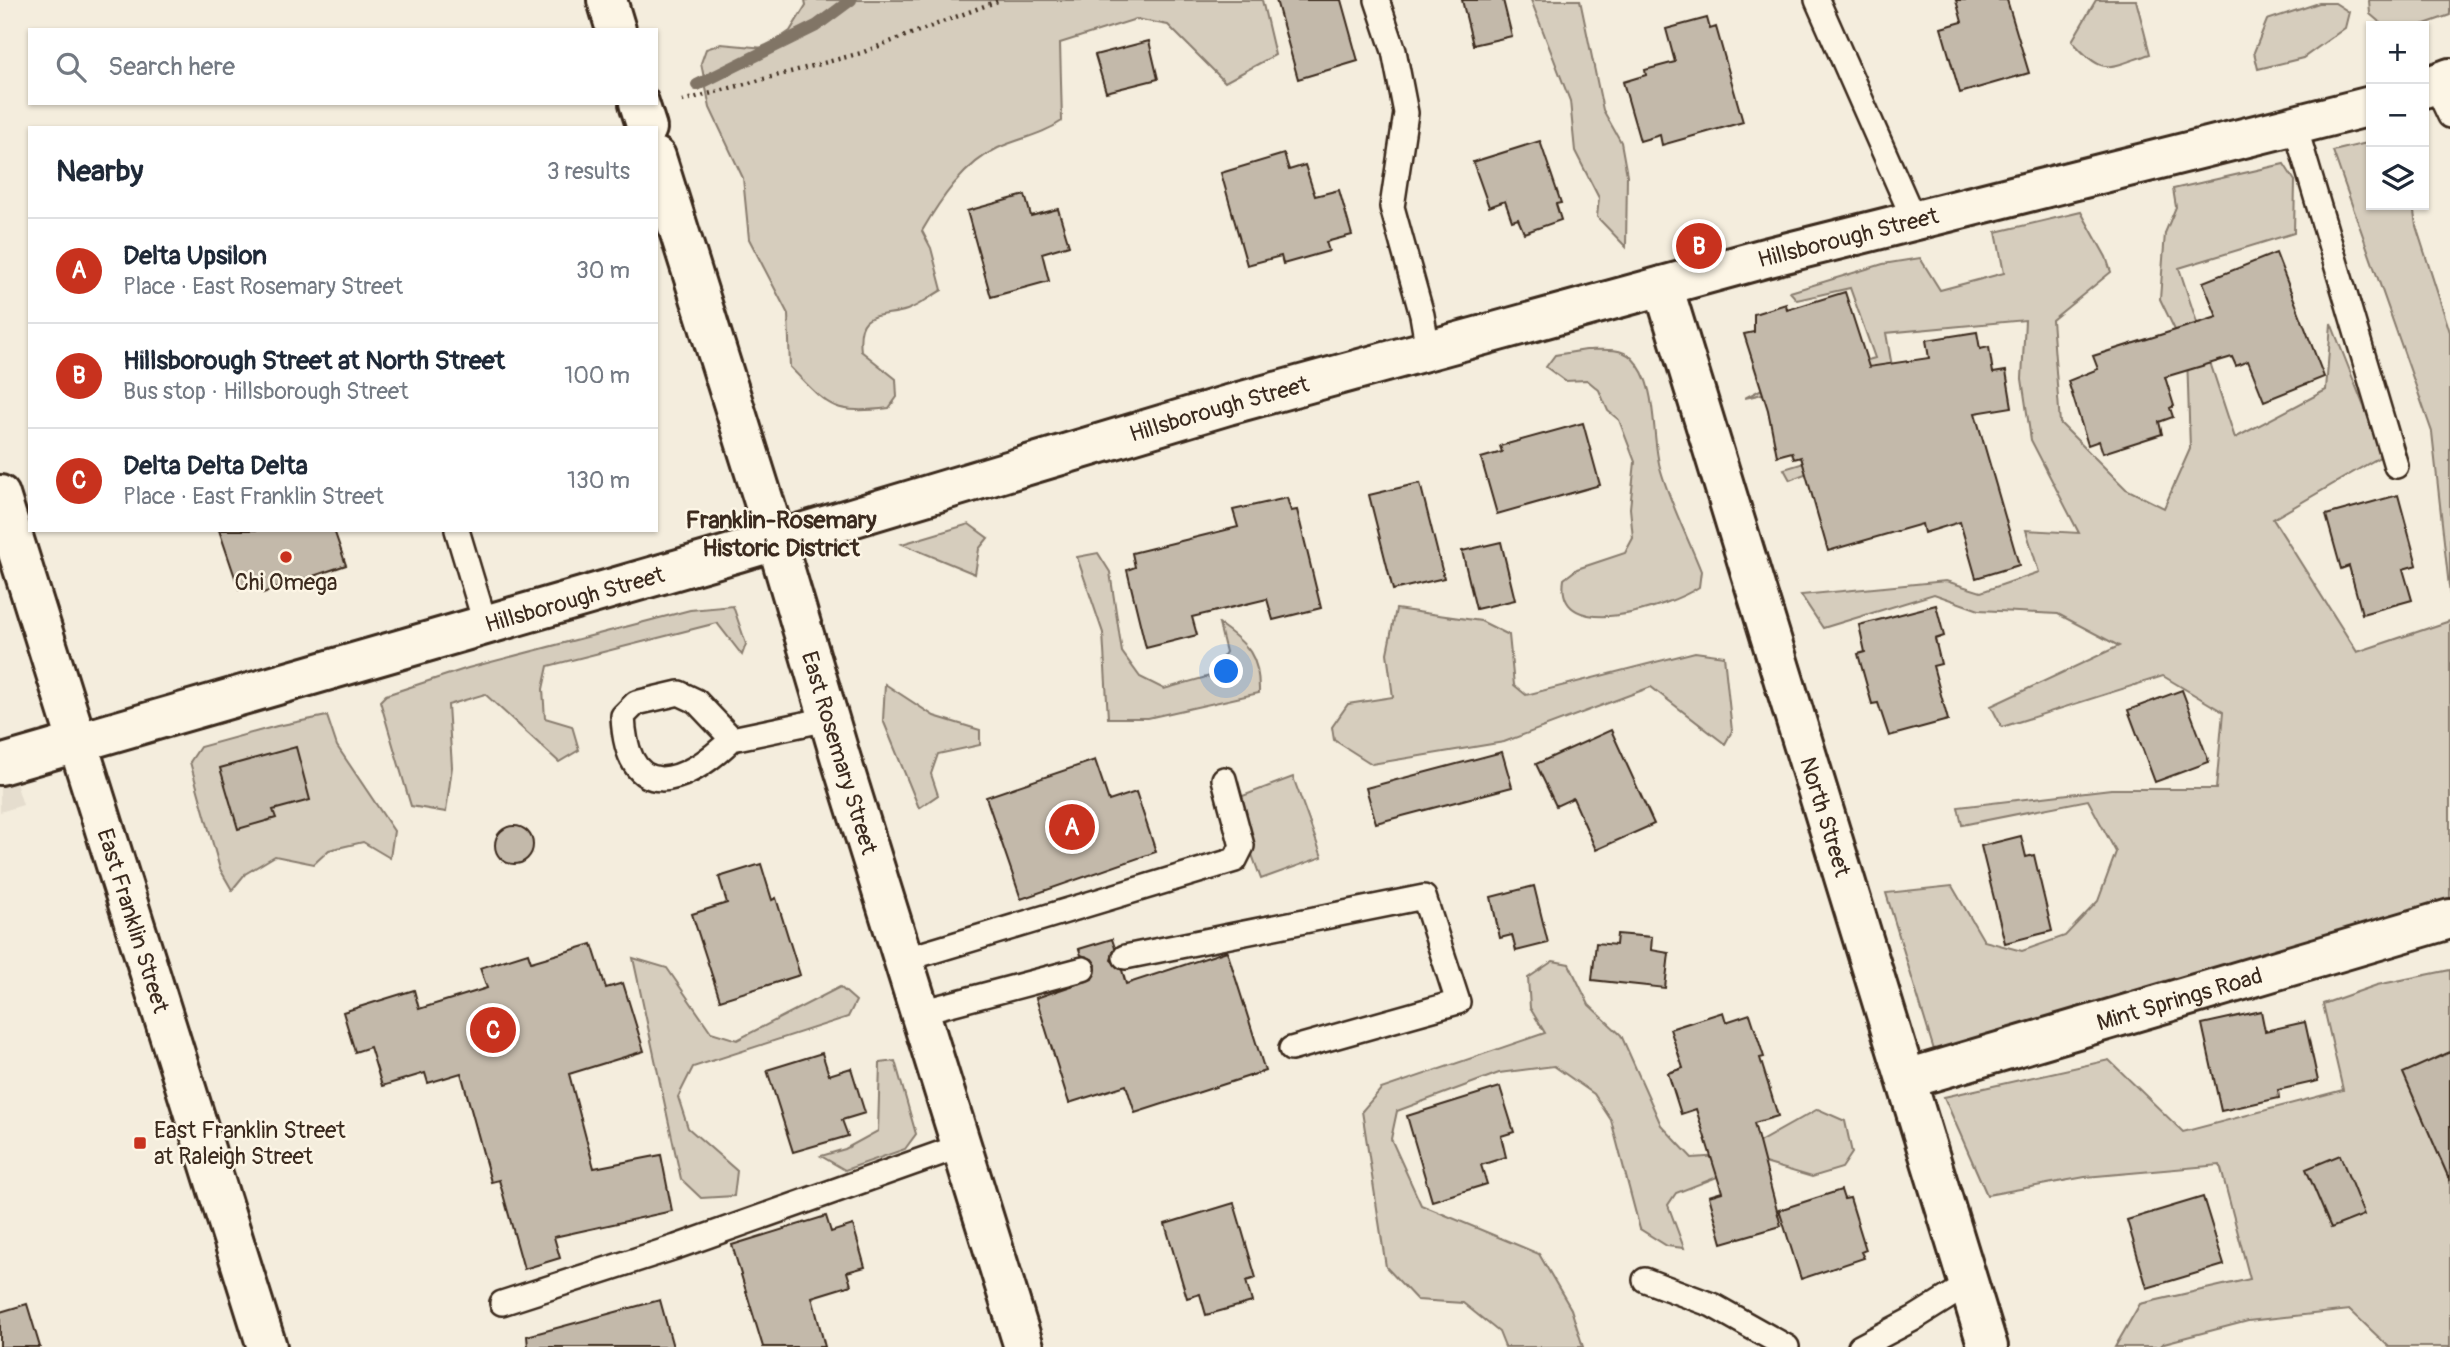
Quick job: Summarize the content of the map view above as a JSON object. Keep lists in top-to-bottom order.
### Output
{
  "streets": {
    "street": [
      "Hillsborough Street",
      "East Rosemary Street",
      "North Street",
      "East Franklin Street",
      "Mint Springs Road"
    ]
  },
  "crossings": [
    ["Hillsborough Street", "East Rosemary Street"],
    ["Hillsborough Street", "North Street"],
    ["Hillsborough Street", "East Franklin Street"],
    ["North Street", "Mint Springs Road"]
  ],
  "districts": ["Franklin-Rosemary Historic District"],
  "places": {
    "other": ["Chi Omega"],
    "transit": ["East Franklin Street at Raleigh Street"]
  },
  "page": {
    "map_buttons": ["+", "−"],
    "search": "Search here",
    "heading": ["Nearby", "3 results"],
    "list": [
      {
        "mark": "A",
        "name": "Delta Upsilon",
        "note": "Place · East Rosemary Street",
        "value": "30 m"
      },
      {
        "mark": "B",
        "name": "Hillsborough Street at North Street",
        "note": "Bus stop · Hillsborough Street",
        "value": "100 m"
      },
      {
        "mark": "C",
        "name": "Delta Delta Delta",
        "note": "Place · East Franklin Street",
        "value": "130 m"
      }
    ],
    "pins": ["B", "A", "C"]
  }
}
